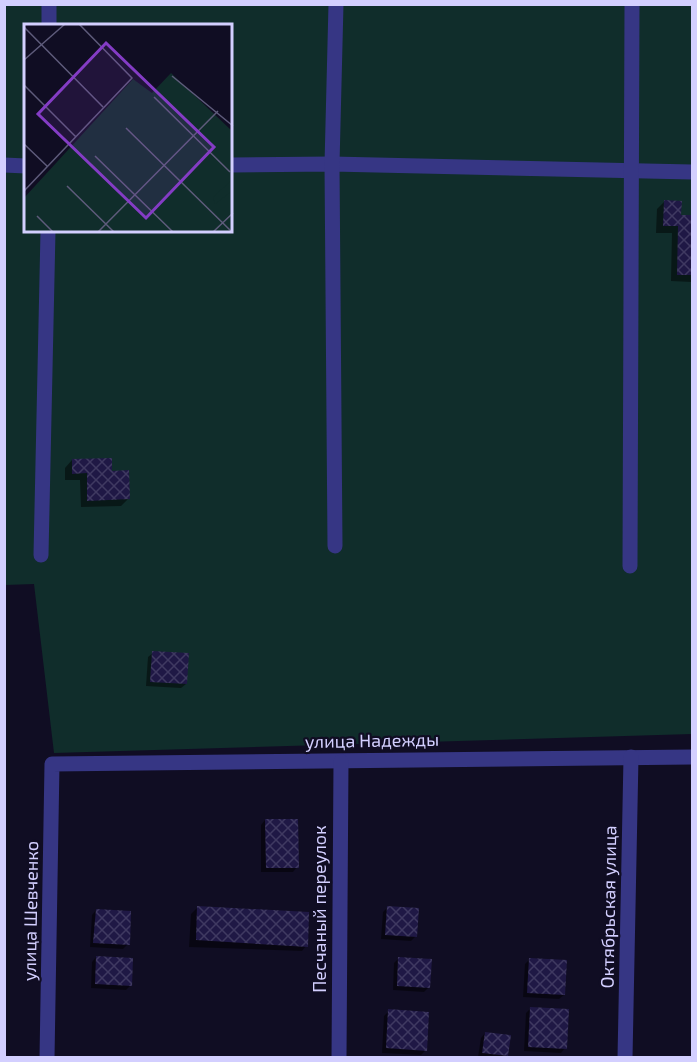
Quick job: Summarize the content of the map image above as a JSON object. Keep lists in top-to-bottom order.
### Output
{
  "streets": {
    "street": [
      "улица Надежды",
      "Октябрьская улица",
      "Песчаный переулок",
      "улица Шевченко"
    ]
  },
  "crossings": [
    ["улица Надежды", "Октябрьская улица"],
    ["улица Надежды", "Песчаный переулок"],
    ["улица Надежды", "улица Шевченко"]
  ]
}
